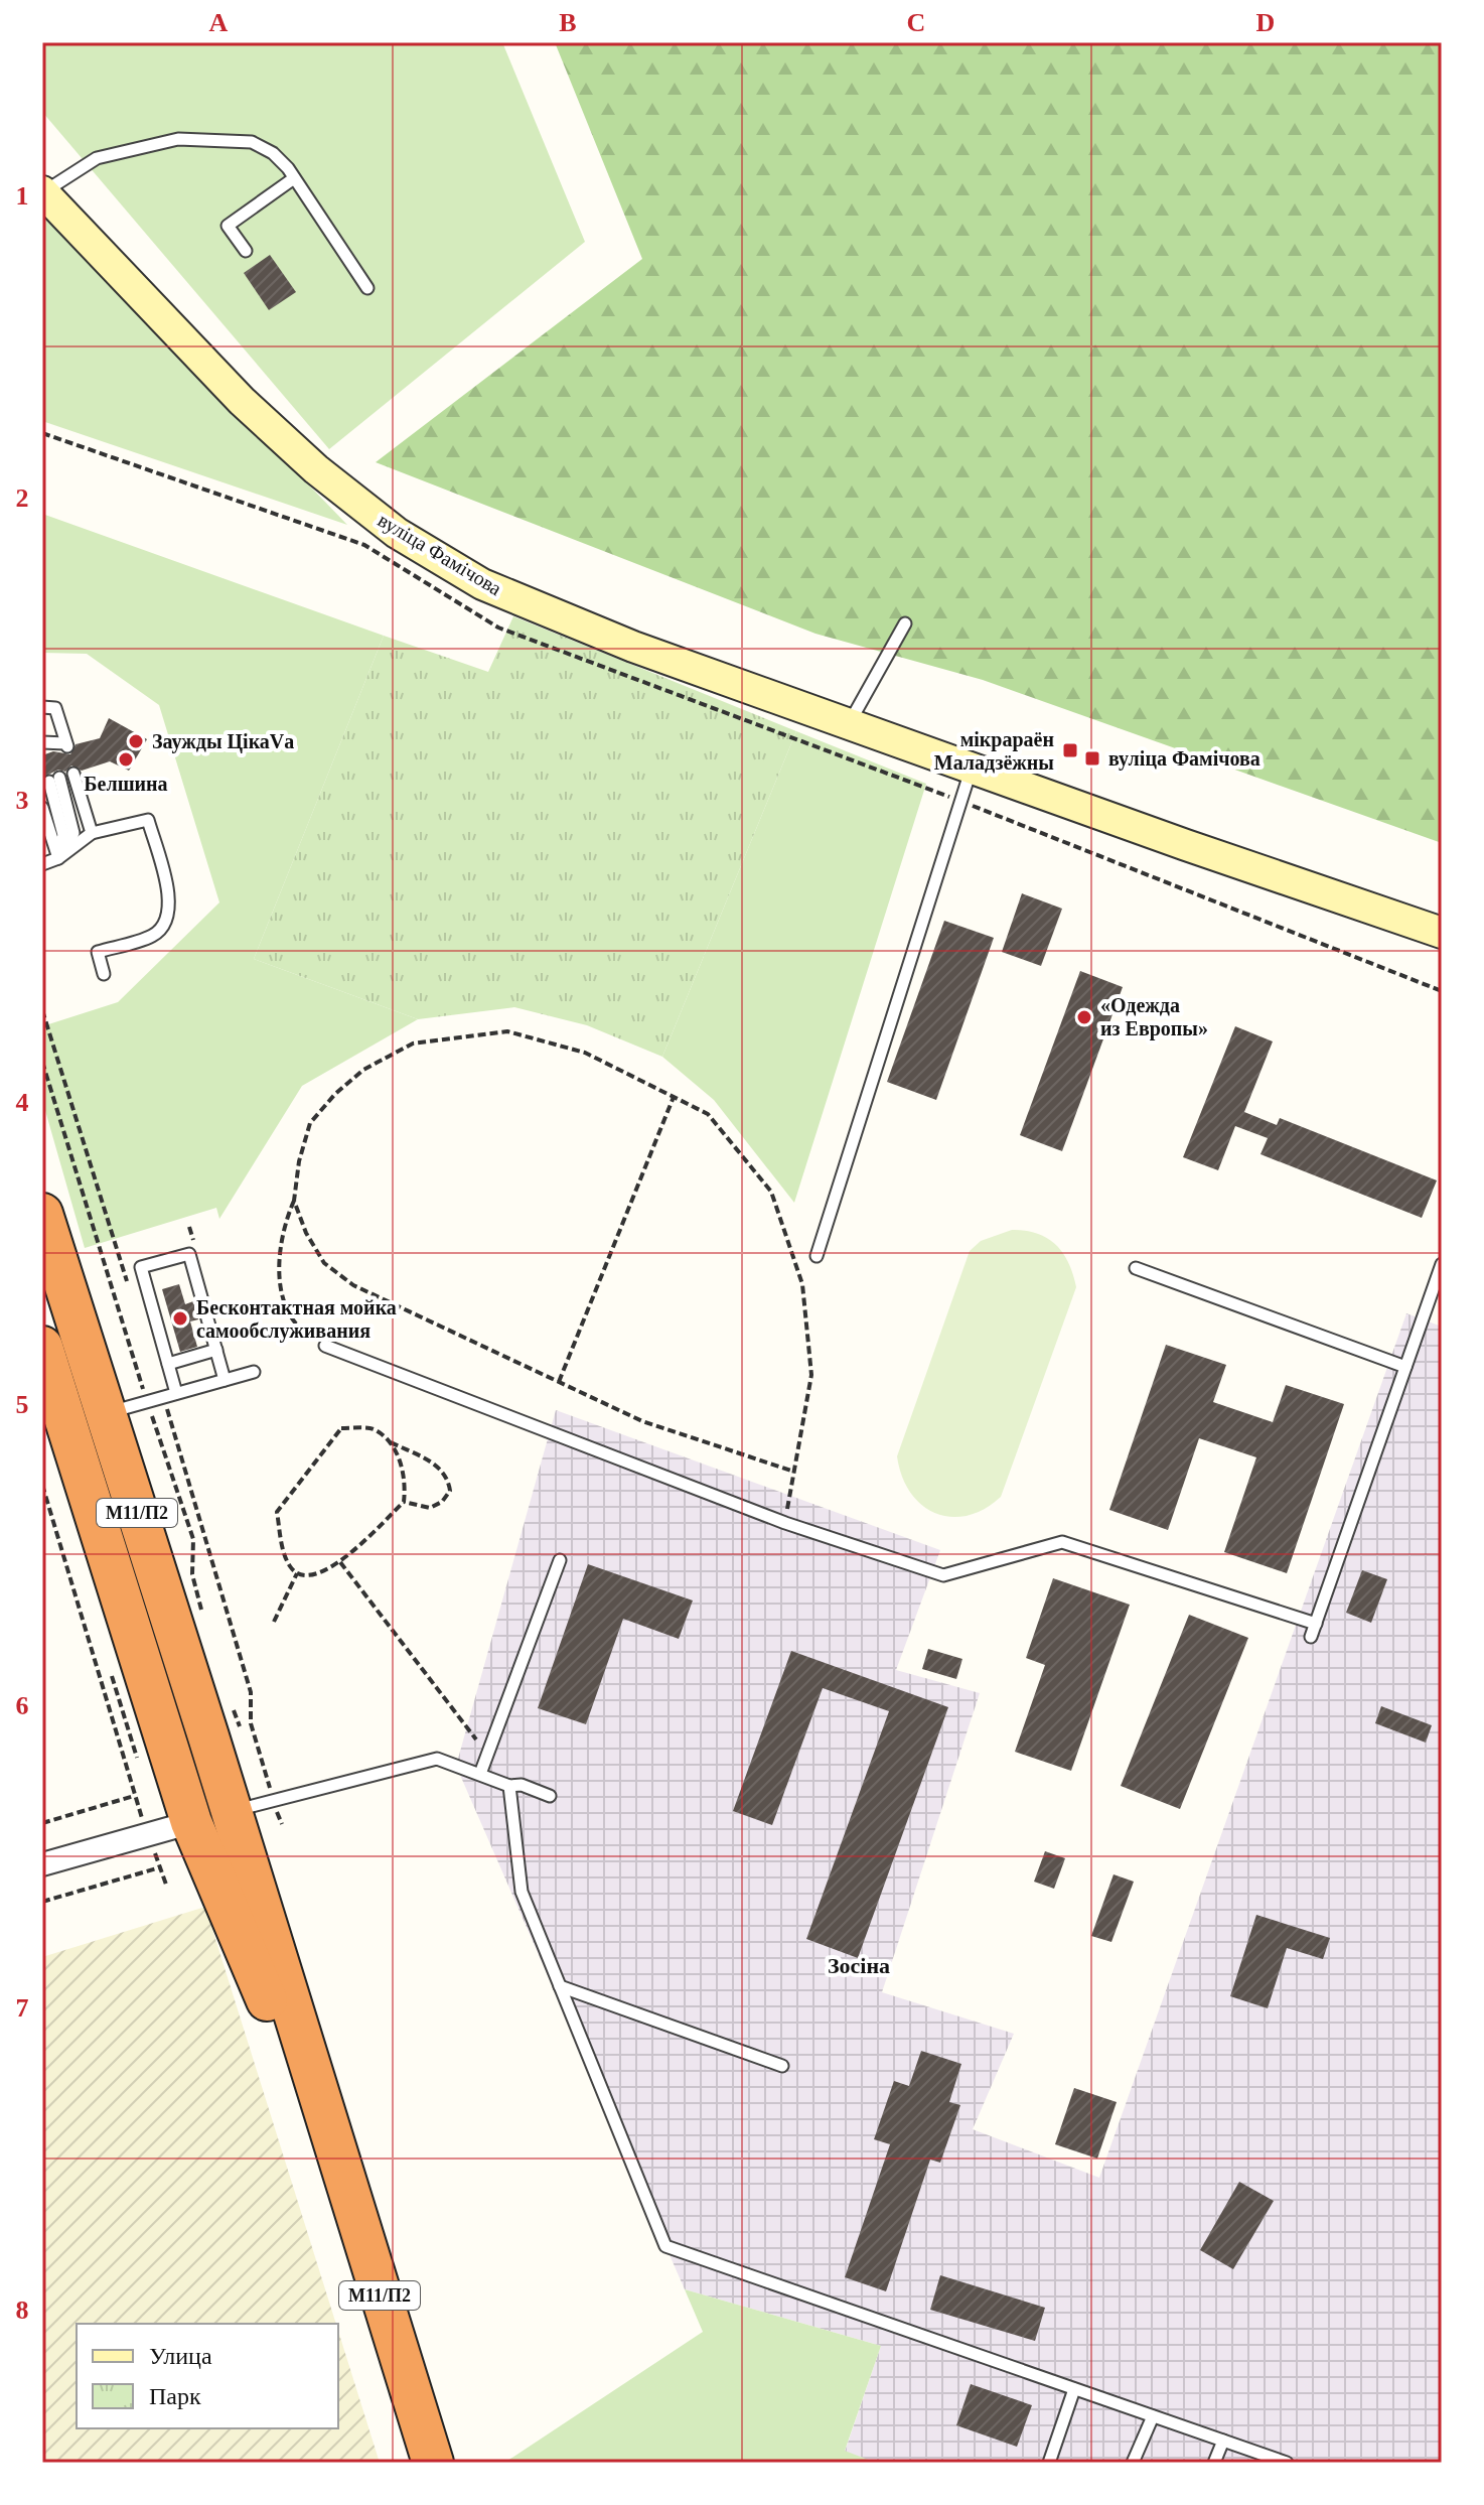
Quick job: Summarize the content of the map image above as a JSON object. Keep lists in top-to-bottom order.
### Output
{
  "streets": {
    "highway": ["М11/П2"],
    "main road": ["вуліца Фамічова"]
  },
  "districts": ["Зосіна"],
  "places": {
    "other": [
      "Заужды ЦікаVа",
      "Белшина",
      "«Одежда из Европы»",
      "Бесконтактная мойка самообслуживания"
    ],
    "transit": ["мікрараён Маладзёжны", "вуліца Фамічова"]
  },
  "legend": ["Улица", "Парк"],
  "grid": {
    "columns": [
      "A",
      "B",
      "C",
      "D"
    ],
    "rows": [
      "1",
      "2",
      "3",
      "4",
      "5",
      "6",
      "7",
      "8"
    ]
  }
}
